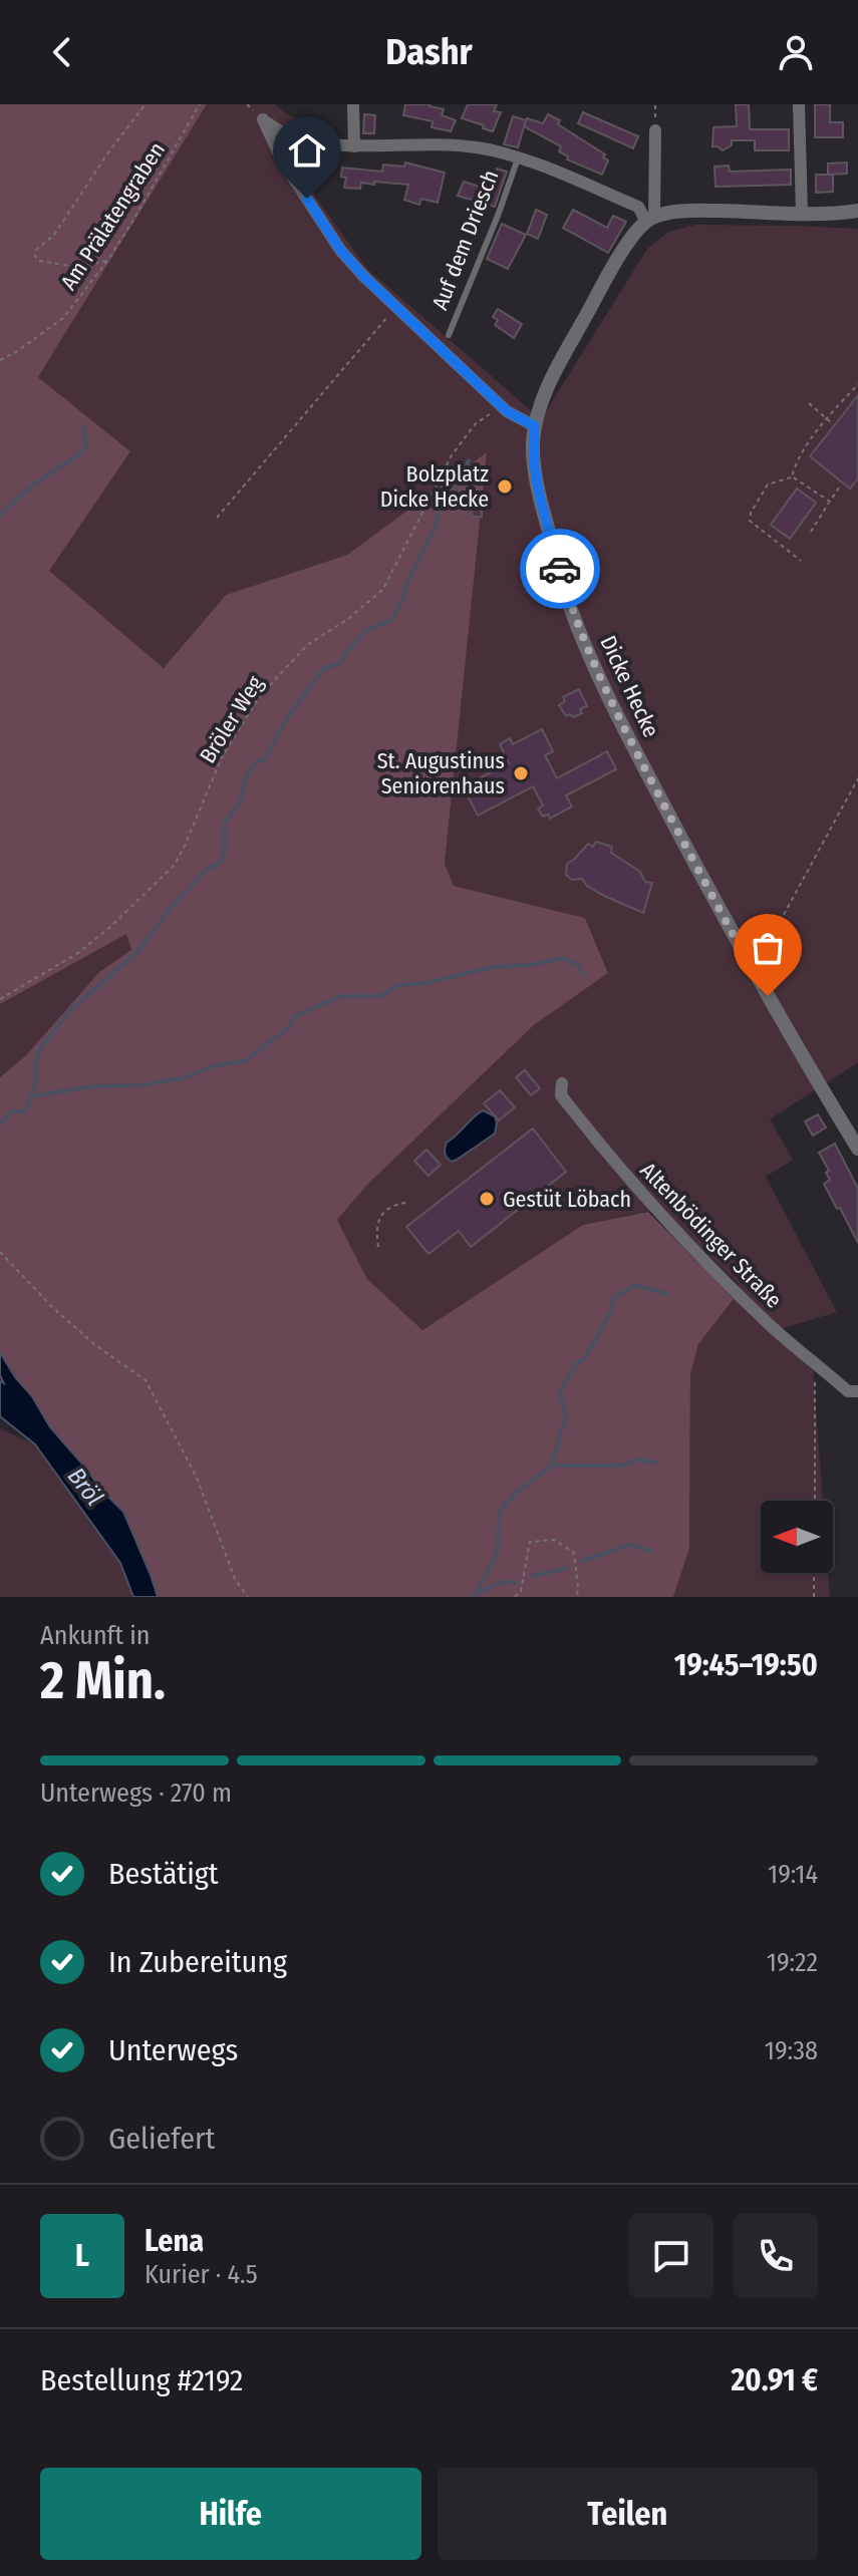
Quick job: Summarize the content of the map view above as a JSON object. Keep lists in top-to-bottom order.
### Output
{
  "streets": {
    "street": ["Auf dem Driesch", "Dicke Hecke", "Altenbödinger Straße"],
    "path": ["Am Prälatengraben", "Bröler Weg"]
  },
  "crossings": [
    ["Auf dem Driesch", "Dicke Hecke"]
  ],
  "water": ["Bröl"],
  "places": ["Bolzplatz Dicke Hecke", "St. Augustinus Seniorenhaus", "Gestüt Löbach"],
  "north": "left",
  "page": {
    "header": "Dashr",
    "heading": ["2 Min.", "Ankunft in", "19:45–19:50"],
    "panel": [
      "Lena",
      "Kurier · 4.5",
      "Bestellung #2192",
      "20.91 €"
    ],
    "bar": "Unterwegs · 270 m",
    "list": [
      ["Bestätigt", "19:14"],
      ["In Zubereitung", "19:22"],
      ["Unterwegs", "19:38"],
      "Geliefert"
    ],
    "round": "L",
    "buttons": ["Hilfe", "Teilen"]
  }
}
